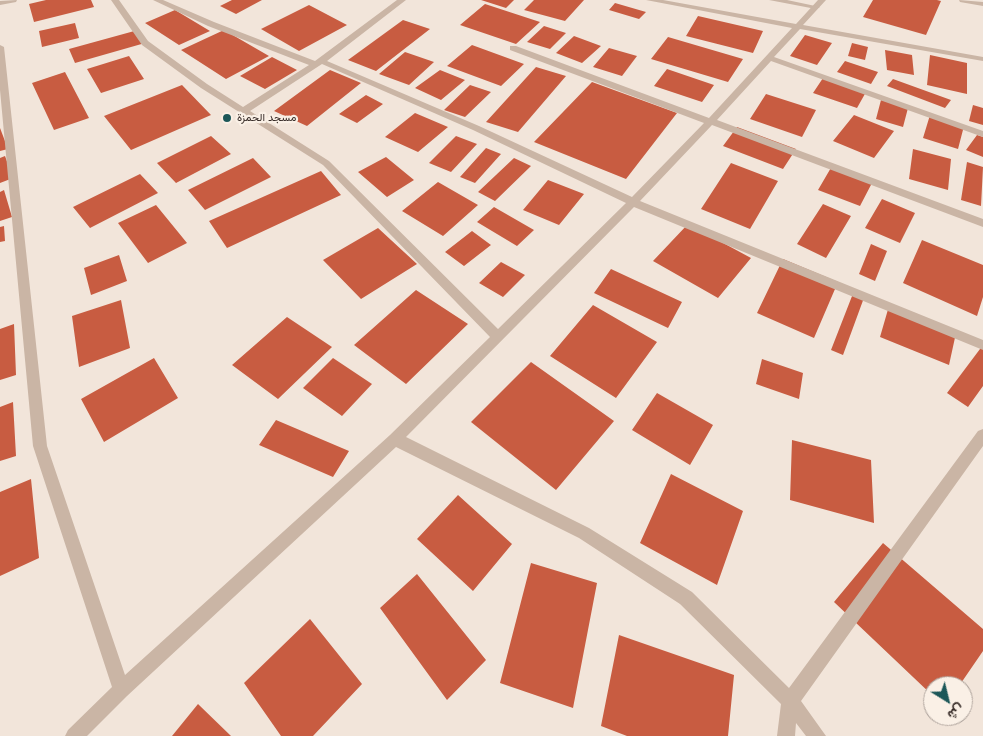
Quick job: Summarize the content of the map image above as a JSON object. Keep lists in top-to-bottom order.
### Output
{
  "places": ["مسجد الحمزة"],
  "north": "bottom right"
}
